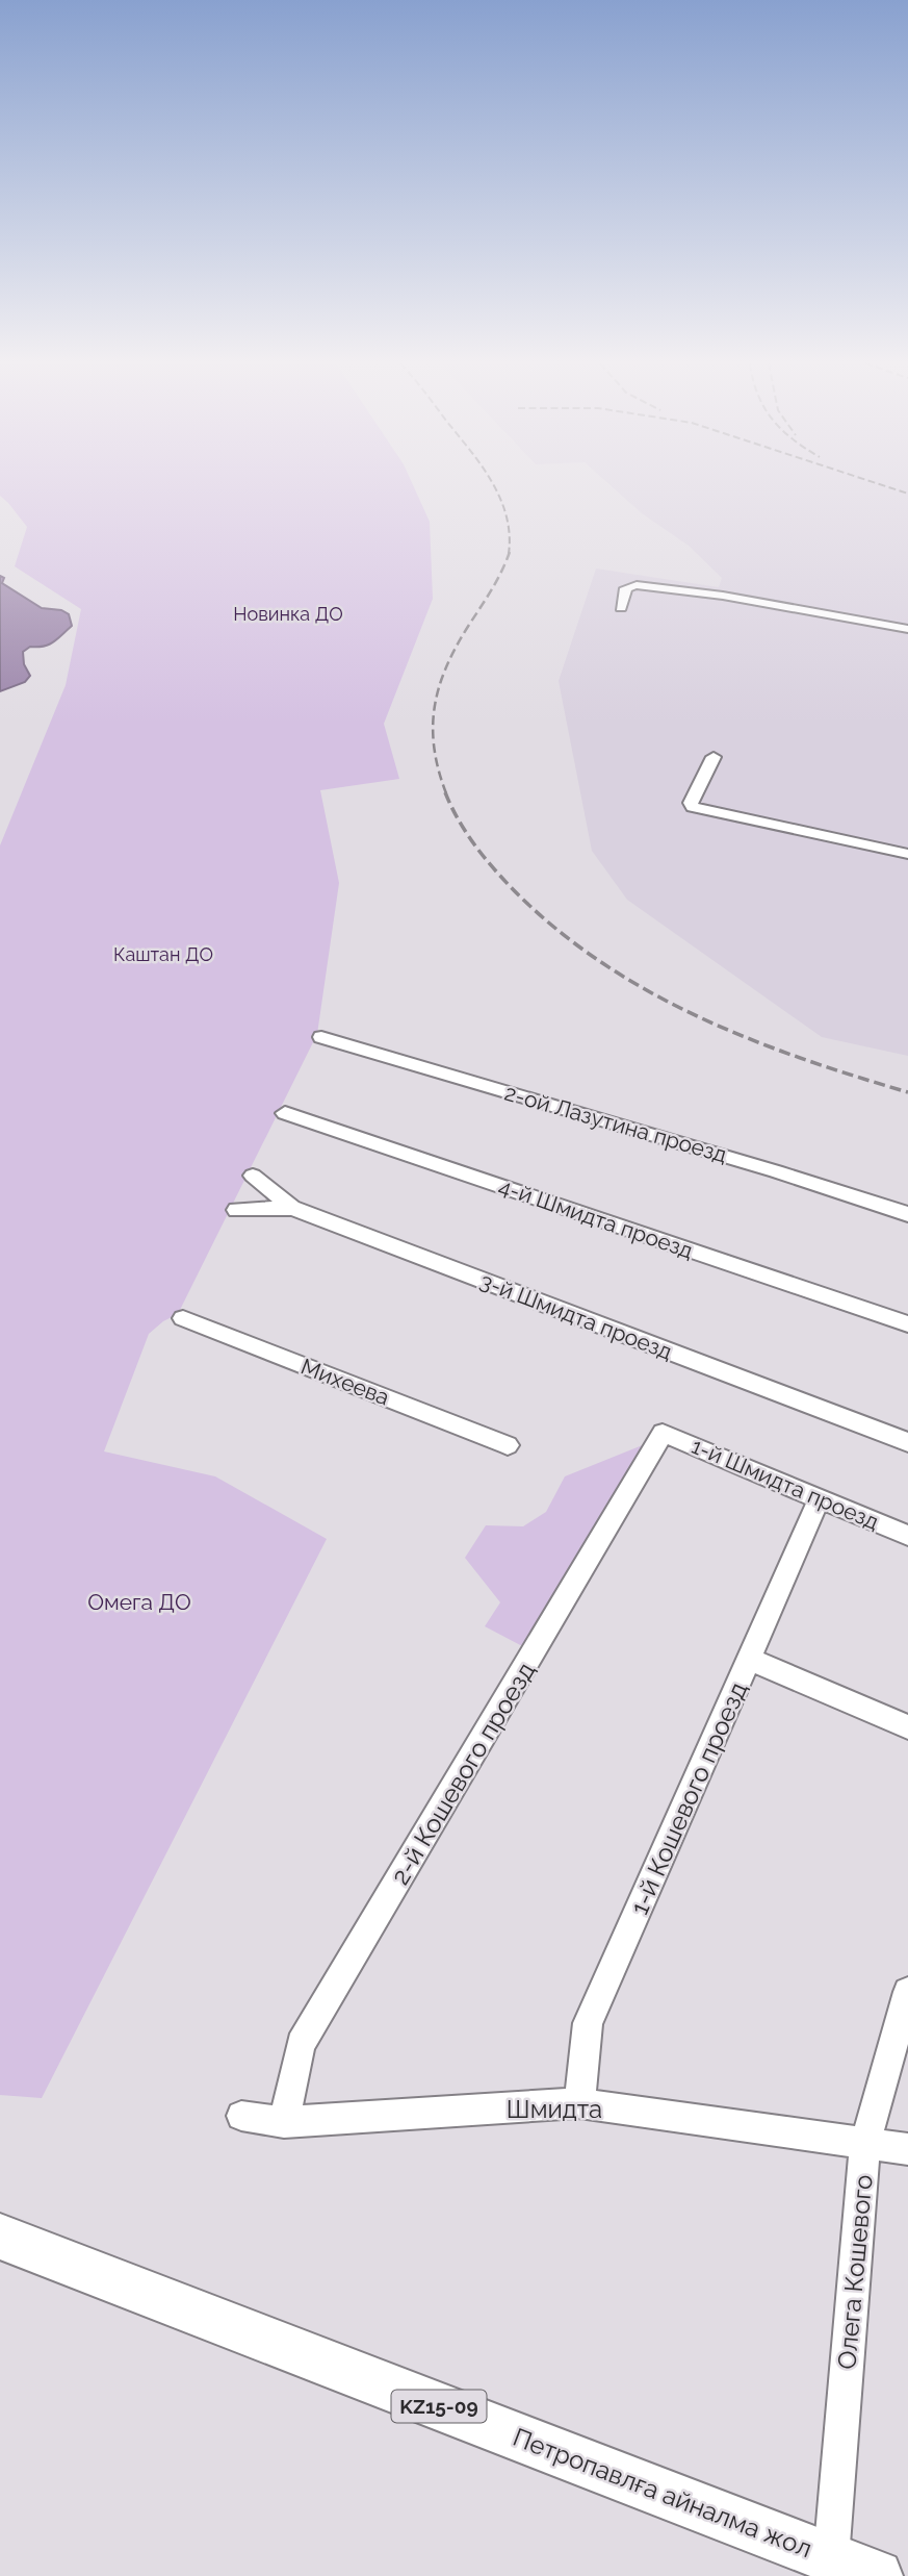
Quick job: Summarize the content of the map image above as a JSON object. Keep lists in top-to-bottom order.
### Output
{
  "streets": {
    "highway": ["KZ15-09", "Петропавлға айналма жол"],
    "street": [
      "2-ой Лазутина проезд",
      "4-й Шмидта проезд",
      "3-й Шмидта проезд",
      "Михеева",
      "1-й Шмидта проезд",
      "2-й Кошевого проезд",
      "1-й Кошевого проезд",
      "Шмидта",
      "Олега Кошевого"
    ]
  },
  "crossings": [
    ["1-й Шмидта проезд", "2-й Кошевого проезд"],
    ["1-й Шмидта проезд", "1-й Кошевого проезд"],
    ["2-й Кошевого проезд", "Шмидта"],
    ["1-й Кошевого проезд", "Шмидта"],
    ["Шмидта", "Олега Кошевого"],
    ["Олега Кошевого", "Петропавлға айналма жол"]
  ],
  "parks": ["Новинка ДО", "Каштан ДО", "Омега ДО"]
}
